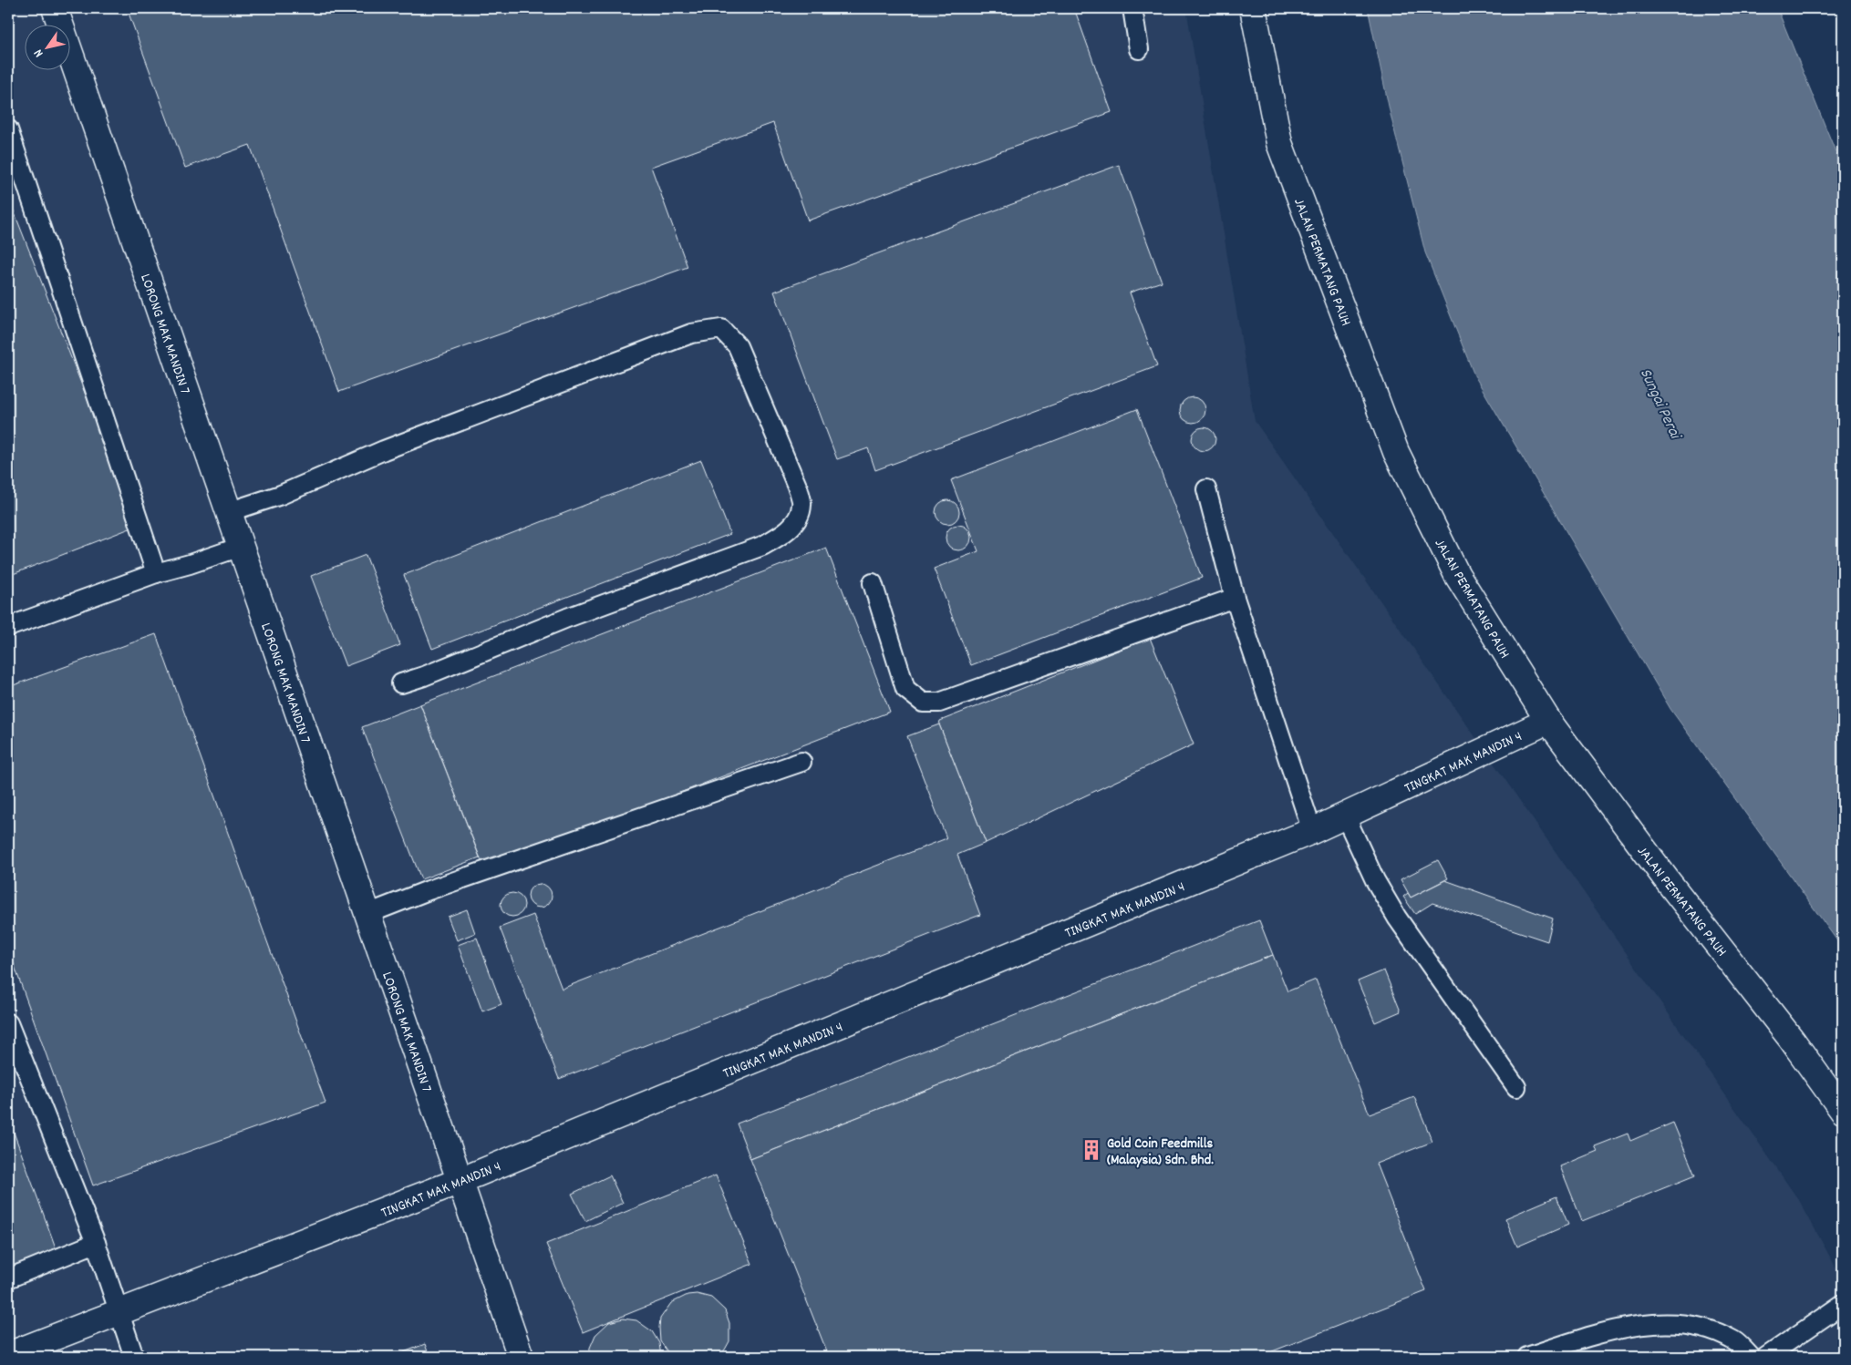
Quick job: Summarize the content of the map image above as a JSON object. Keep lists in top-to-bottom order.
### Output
{
  "streets": {
    "street": ["JALAN PERMATANG PAUH", "LORONG MAK MANDIN 7", "TINGKAT MAK MANDIN 4"]
  },
  "crossings": [
    ["JALAN PERMATANG PAUH", "TINGKAT MAK MANDIN 4"],
    ["LORONG MAK MANDIN 7", "TINGKAT MAK MANDIN 4"]
  ],
  "water": ["Sungai Perai"],
  "places": {
    "building": ["Gold Coin Feedmills (Malaysia) Sdn. Bhd."]
  },
  "north": "bottom left"
}
